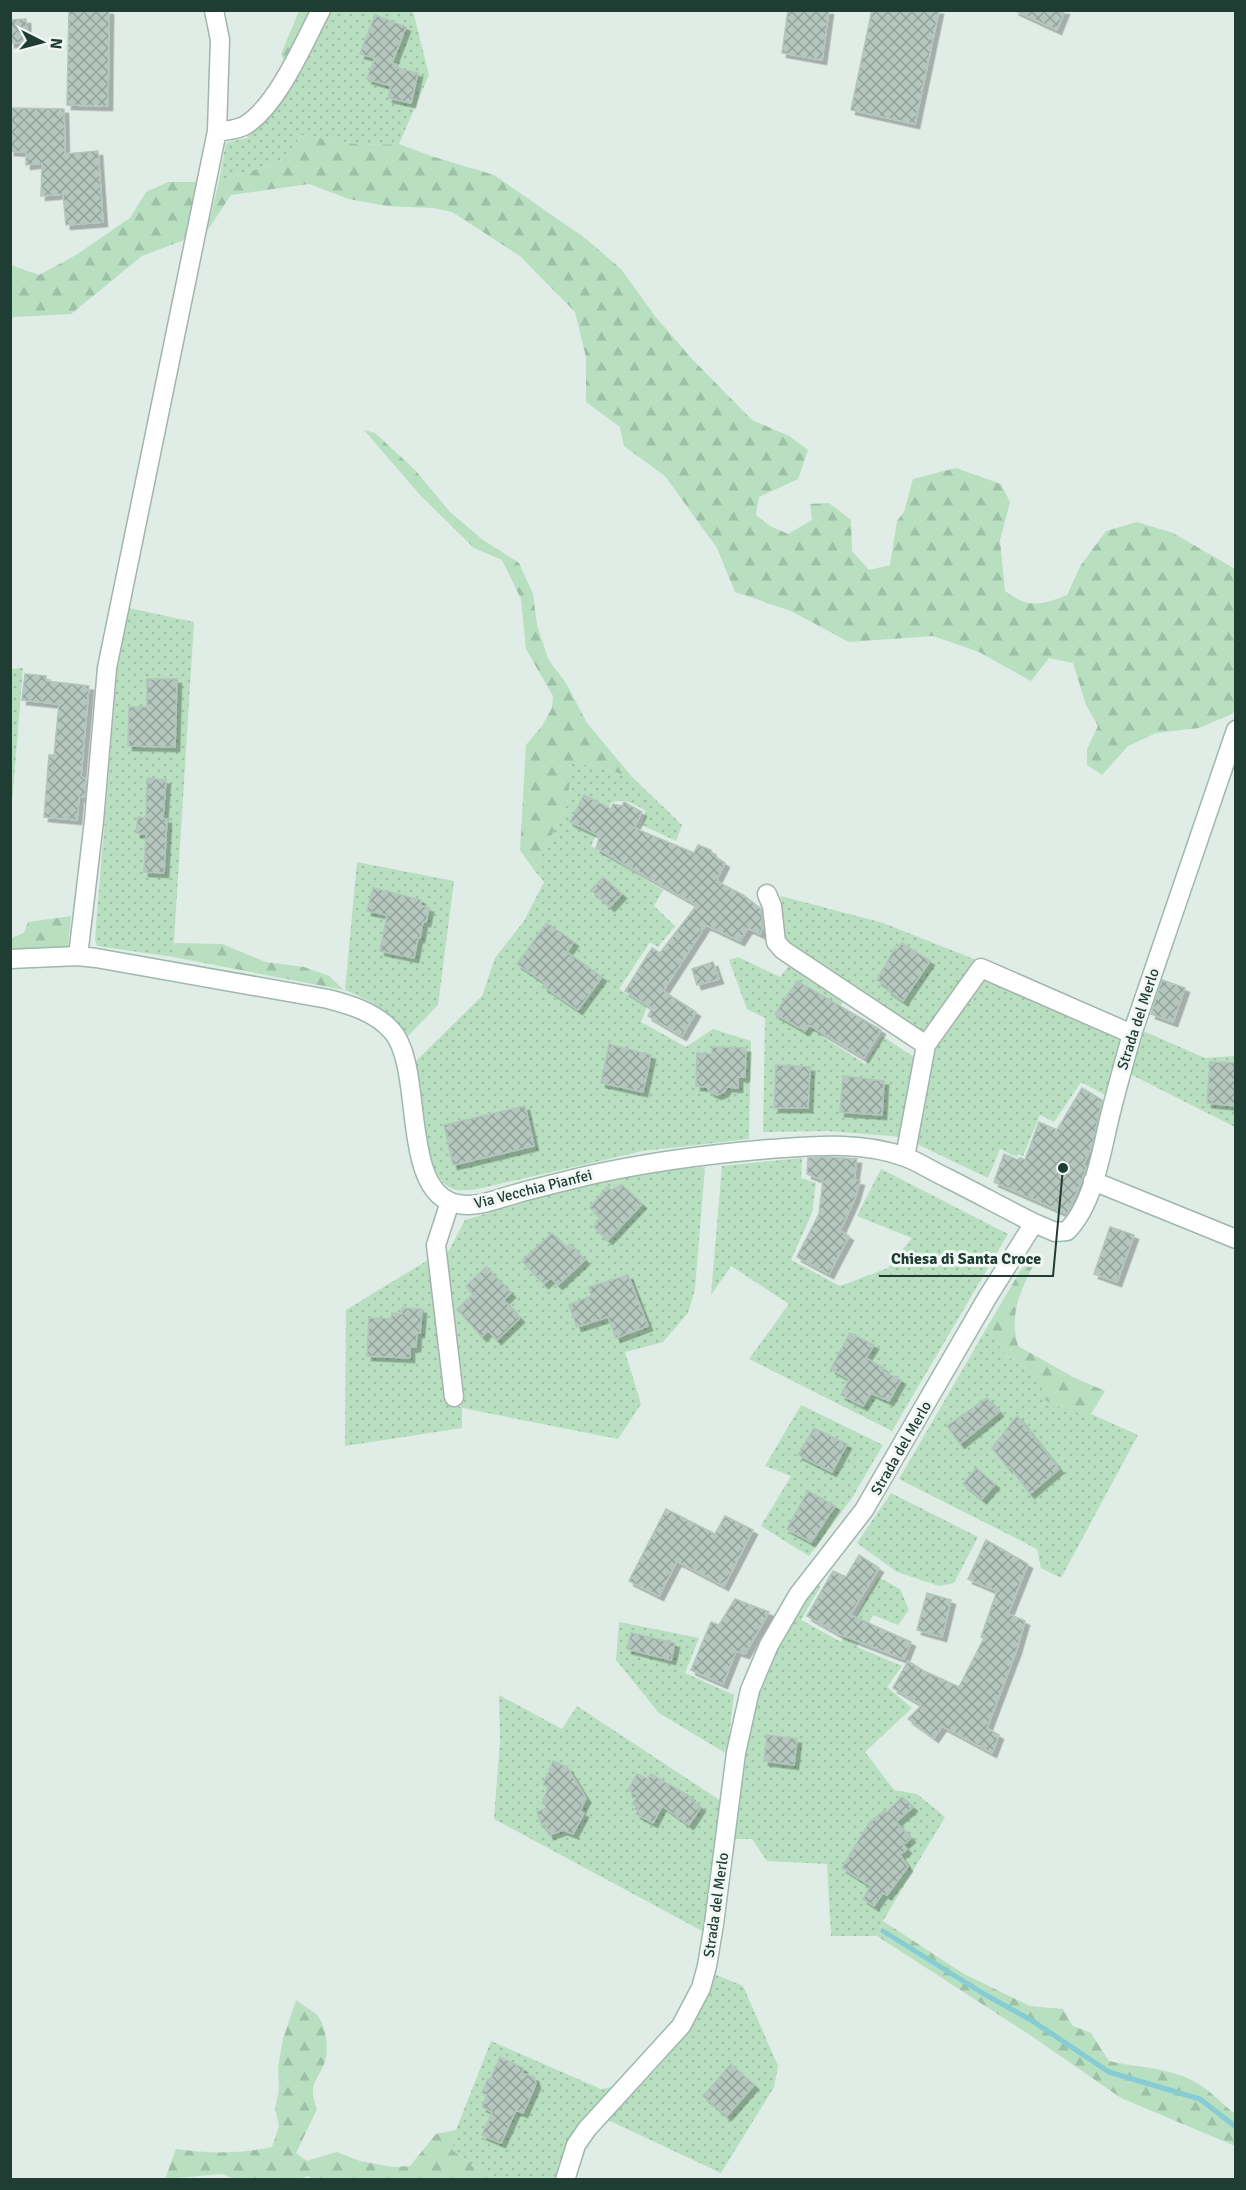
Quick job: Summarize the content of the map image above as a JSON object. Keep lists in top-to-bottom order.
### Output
{
  "streets": {
    "street": ["Strada del Merlo", "Via Vecchia Pianfei"]
  },
  "crossings": [
    ["Strada del Merlo", "Via Vecchia Pianfei"]
  ],
  "places": ["Chiesa di Santa Croce"],
  "north": "right"
}
